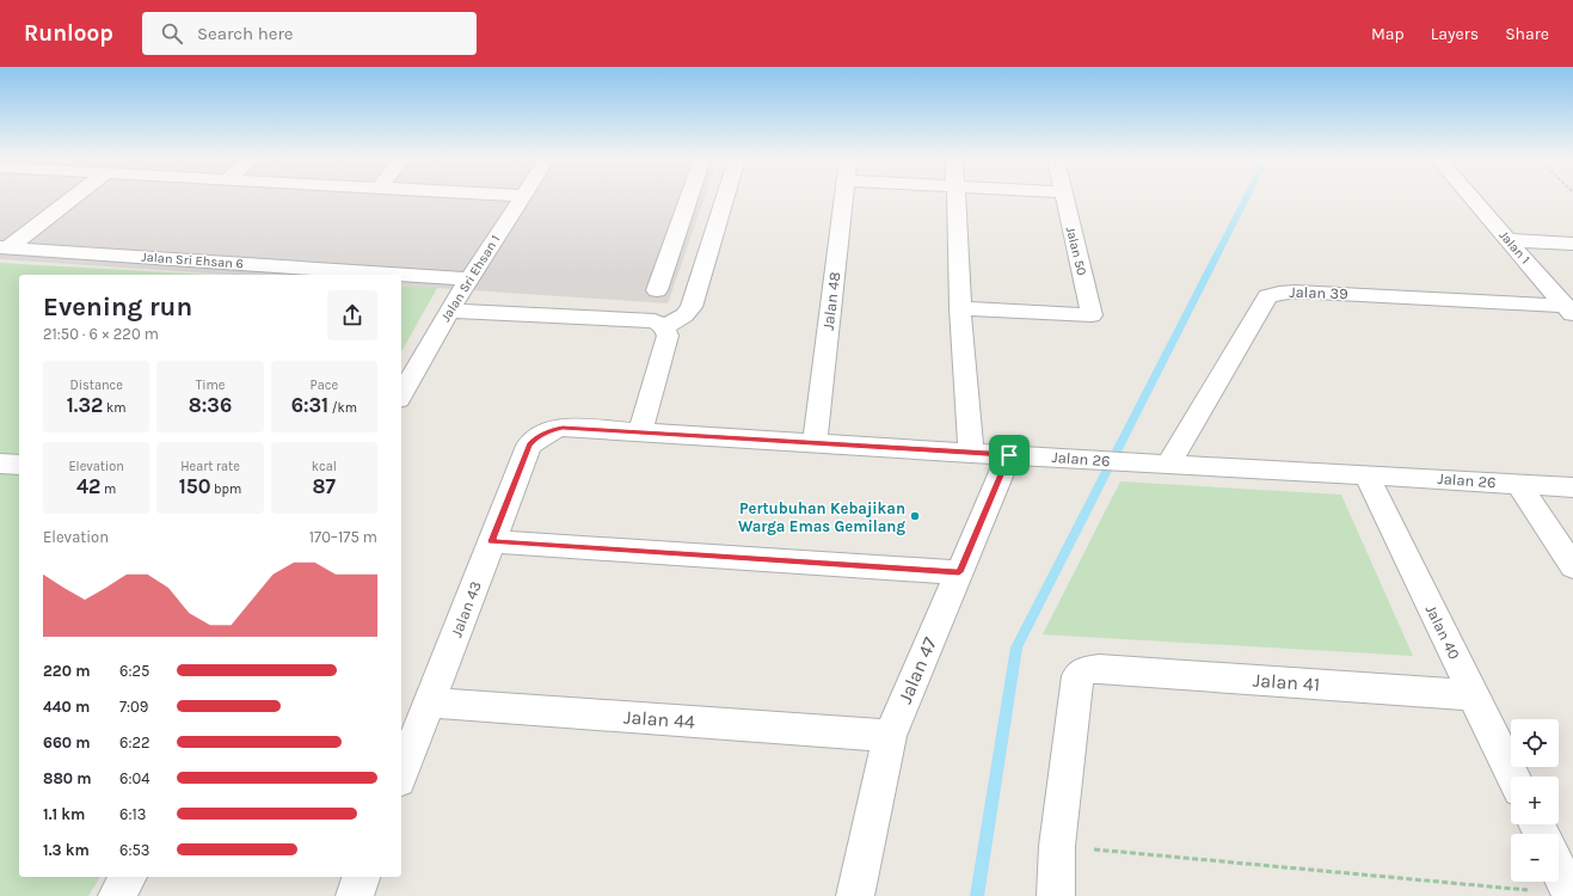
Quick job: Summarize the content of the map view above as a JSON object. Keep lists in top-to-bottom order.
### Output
{
  "streets": {
    "street": [
      "Jalan 1",
      "Jalan 50",
      "Jalan Sri Ehsan 6",
      "Jalan Sri Ehsan 1",
      "Jalan 39",
      "Jalan 48",
      "Jalan 26",
      "Jalan 43",
      "Jalan 40",
      "Jalan 47",
      "Jalan 41",
      "Jalan 44"
    ]
  },
  "crossings": [
    ["Jalan 1", "Jalan 39"],
    ["Jalan Sri Ehsan 6", "Jalan Sri Ehsan 1"],
    ["Jalan 39", "Jalan 26"],
    ["Jalan 48", "Jalan 26"],
    ["Jalan 26", "Jalan 43"],
    ["Jalan 26", "Jalan 40"],
    ["Jalan 26", "Jalan 47"],
    ["Jalan 43", "Jalan 44"],
    ["Jalan 40", "Jalan 41"],
    ["Jalan 47", "Jalan 44"]
  ],
  "places": ["Pertubuhan Kebajikan Warga Emas Gemilang"],
  "page": {
    "header": "Runloop",
    "search": "Search here",
    "nav": ["Map", "Layers", "Share"],
    "heading": ["Evening run", "21:50 · 6 × 220 m"],
    "stats": [
      ["Distance", "1.32 km"],
      ["Time", "8:36"],
      ["Pace", "6:31 /km"],
      ["Elevation", "42 m"],
      ["Heart rate", "150 bpm"],
      ["kcal", "87"]
    ],
    "chart": ["Elevation", "170–175 m"],
    "list": [
      {
        "name": "220 m",
        "note": "6:25"
      },
      {
        "name": "440 m",
        "note": "7:09"
      },
      {
        "name": "660 m",
        "note": "6:22"
      },
      {
        "name": "880 m",
        "note": "6:04"
      },
      {
        "name": "1.1 km",
        "note": "6:13"
      },
      {
        "name": "1.3 km",
        "note": "6:53"
      }
    ],
    "map_buttons": ["+", "−"]
  }
}
